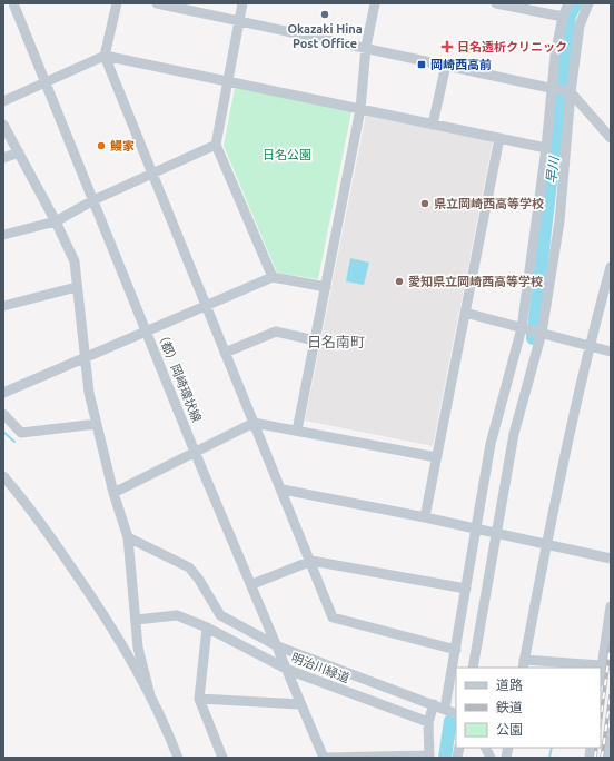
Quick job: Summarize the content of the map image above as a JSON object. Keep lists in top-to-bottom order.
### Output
{
  "streets": {
    "street": ["（都）岡崎環状線", "明治川緑道"]
  },
  "crossings": [
    ["（都）岡崎環状線", "明治川緑道"]
  ],
  "districts": ["日名南町"],
  "water": ["早川"],
  "parks": ["日名公園"],
  "places": {
    "other": [
      "Okazaki Hina Post Office",
      "鰻家",
      "県立岡崎西高等学校",
      "愛知県立岡崎西高等学校"
    ],
    "health": ["日名透析クリニック"],
    "transit": ["岡崎西高前"]
  },
  "legend": ["道路", "鉄道", "公園"]
}
